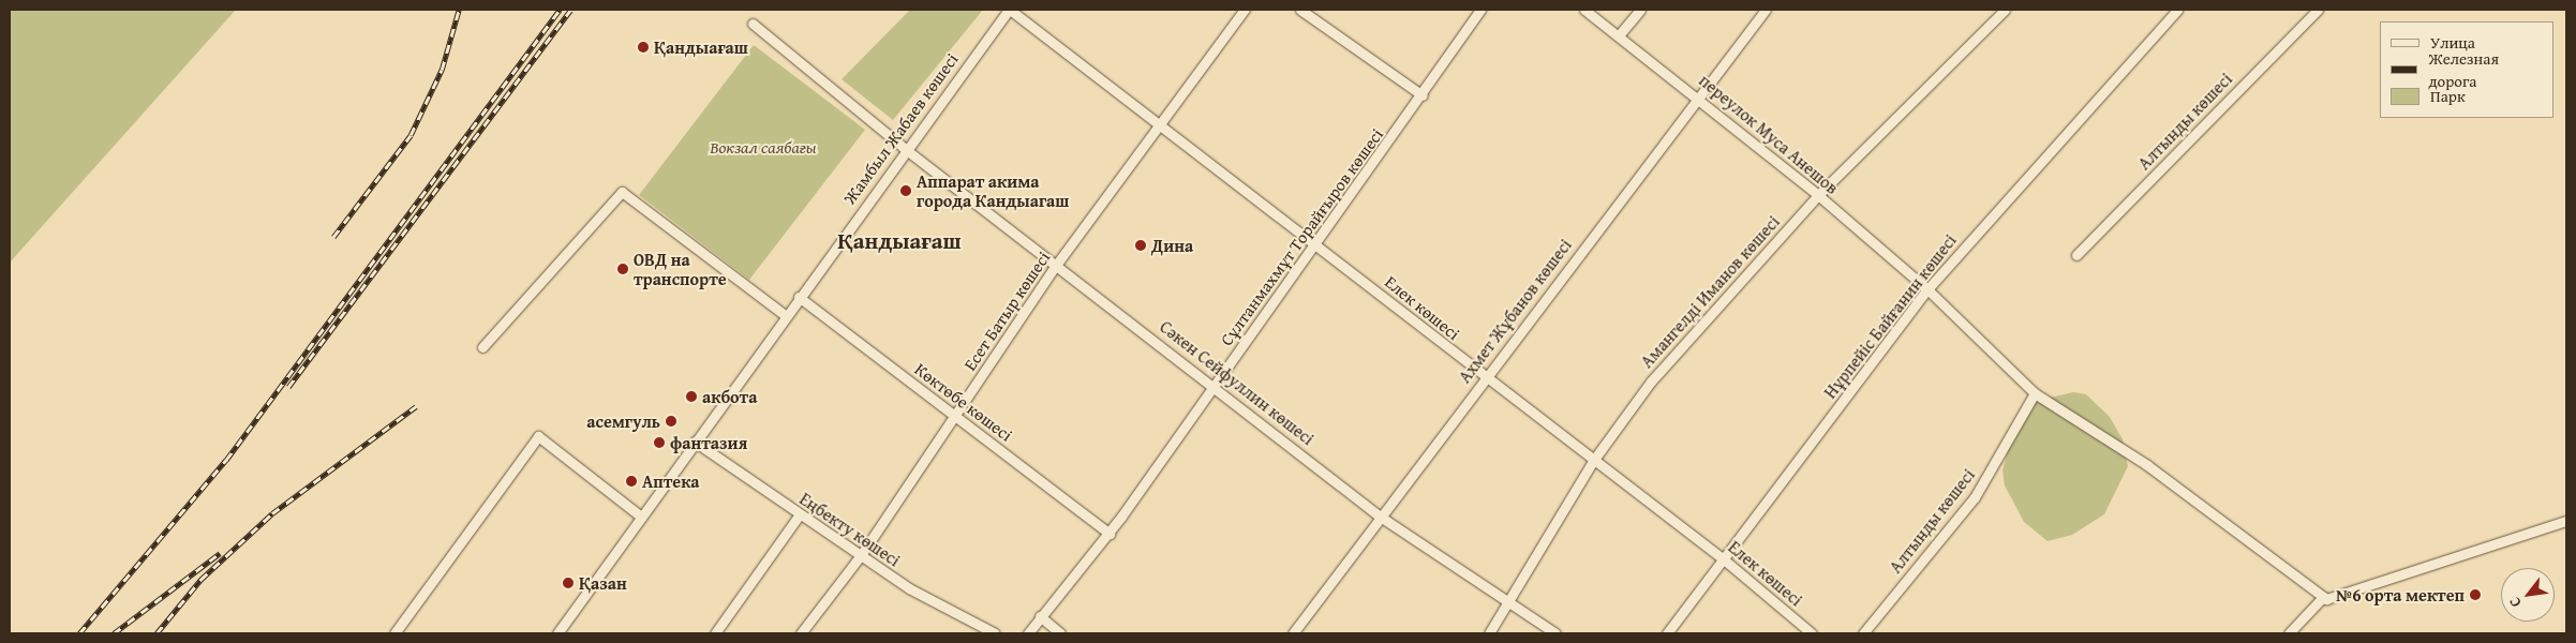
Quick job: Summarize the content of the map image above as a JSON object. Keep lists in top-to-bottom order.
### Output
{
  "streets": {
    "street": [
      "Алтынды көшесі",
      "Жамбыл Жабаев көшесі",
      "переулок Муса Анешов",
      "Сұлтанмахмұт Торайғыров көшесі",
      "Амангелді Иманов көшесі",
      "Елек көшесі",
      "Есет Батыр көшесі",
      "Ахмет Жұбанов көшесі",
      "Нұрпейіс Байғанин көшесі",
      "Сәкен Сейфуллин көшесі",
      "Көктөбе көшесі",
      "Еңбекту көшесі"
    ]
  },
  "crossings": [
    ["Алтынды көшесі", "переулок Муса Анешов"],
    ["Жамбыл Жабаев көшесі", "Елек көшесі"],
    ["Жамбыл Жабаев көшесі", "Сәкен Сейфуллин көшесі"],
    ["Жамбыл Жабаев көшесі", "Көктөбе көшесі"],
    ["Жамбыл Жабаев көшесі", "Еңбекту көшесі"],
    ["переулок Муса Анешов", "Амангелді Иманов көшесі"],
    ["переулок Муса Анешов", "Ахмет Жұбанов көшесі"],
    ["переулок Муса Анешов", "Нұрпейіс Байғанин көшесі"],
    ["Сұлтанмахмұт Торайғыров көшесі", "Елек көшесі"],
    ["Сұлтанмахмұт Торайғыров көшесі", "Сәкен Сейфуллин көшесі"],
    ["Сұлтанмахмұт Торайғыров көшесі", "Көктөбе көшесі"],
    ["Амангелді Иманов көшесі", "Елек көшесі"],
    ["Амангелді Иманов көшесі", "Сәкен Сейфуллин көшесі"],
    ["Елек көшесі", "Есет Батыр көшесі"],
    ["Елек көшесі", "Ахмет Жұбанов көшесі"],
    ["Елек көшесі", "Нұрпейіс Байғанин көшесі"],
    ["Есет Батыр көшесі", "Сәкен Сейфуллин көшесі"],
    ["Есет Батыр көшесі", "Көктөбе көшесі"],
    ["Есет Батыр көшесі", "Еңбекту көшесі"],
    ["Ахмет Жұбанов көшесі", "Сәкен Сейфуллин көшесі"]
  ],
  "districts": ["Қандыағаш"],
  "parks": ["Вокзал саябағы"],
  "places": [
    "Қандыағаш",
    "Аппарат акима города Кандыагаш",
    "Дина",
    "ОВД на транспорте",
    "акбота",
    "асемгуль",
    "фантазия",
    "Аптека",
    "Қазан",
    "№6 орта мектеп"
  ],
  "legend": ["Улица", "Железная дорога", "Парк"],
  "north": "bottom left"
}
